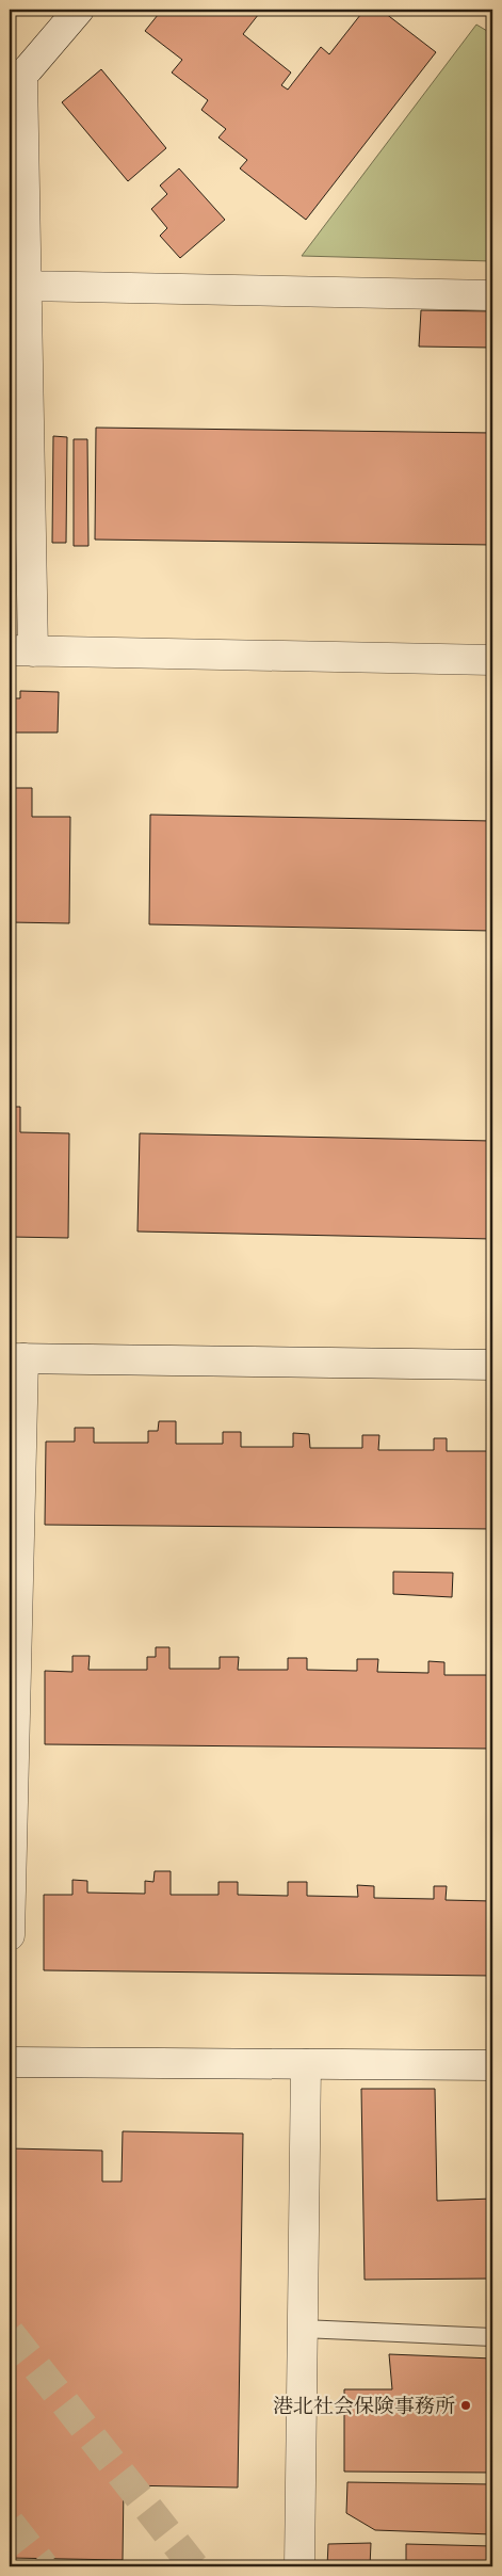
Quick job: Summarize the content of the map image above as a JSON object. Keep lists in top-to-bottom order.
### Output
{
  "places": ["港北社会保険事務所"]
}
